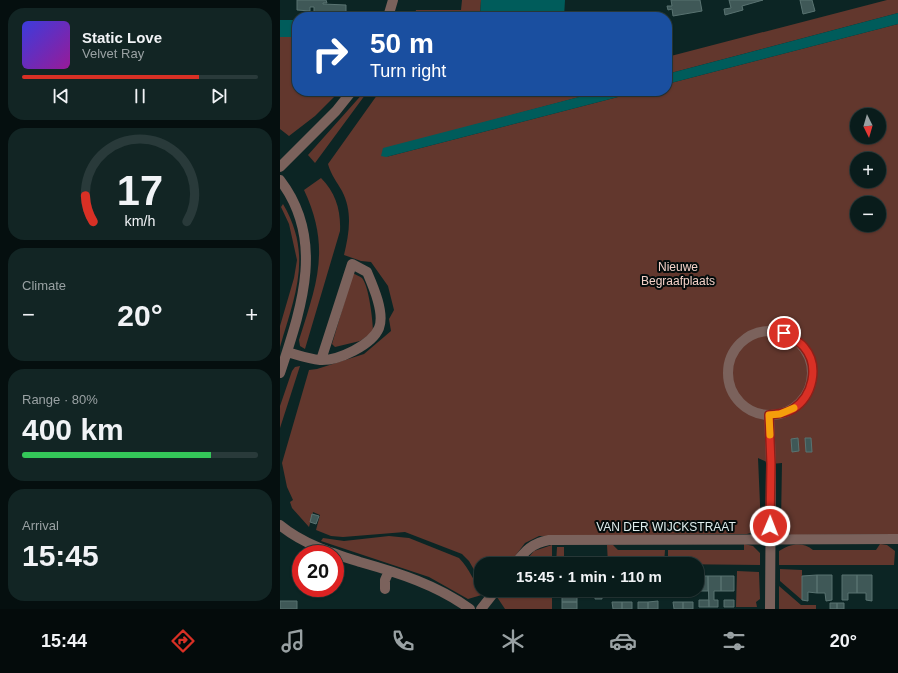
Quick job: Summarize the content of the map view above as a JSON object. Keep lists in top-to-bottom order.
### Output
{
  "streets": {
    "street": ["VAN DER WIJCKSTRAAT"]
  },
  "parks": ["Nieuwe Begraafplaats"],
  "north": "bottom",
  "page": {
    "turn": ["50 m", "Turn right"],
    "song": ["Static Love", "Velvet Ray"],
    "map_buttons": ["+", "−"],
    "tile": [
      "Climate",
      ["Range · 80%", "400 km"],
      ["Arrival", "15:45"]
    ],
    "heat": ["−", "20°", "+"],
    "limit": "20",
    "trip": "15:45 · 1 min · 110 m",
    "tabs": ["15:44", "20°"],
    "gauge": ["17", "km/h"]
  }
}
